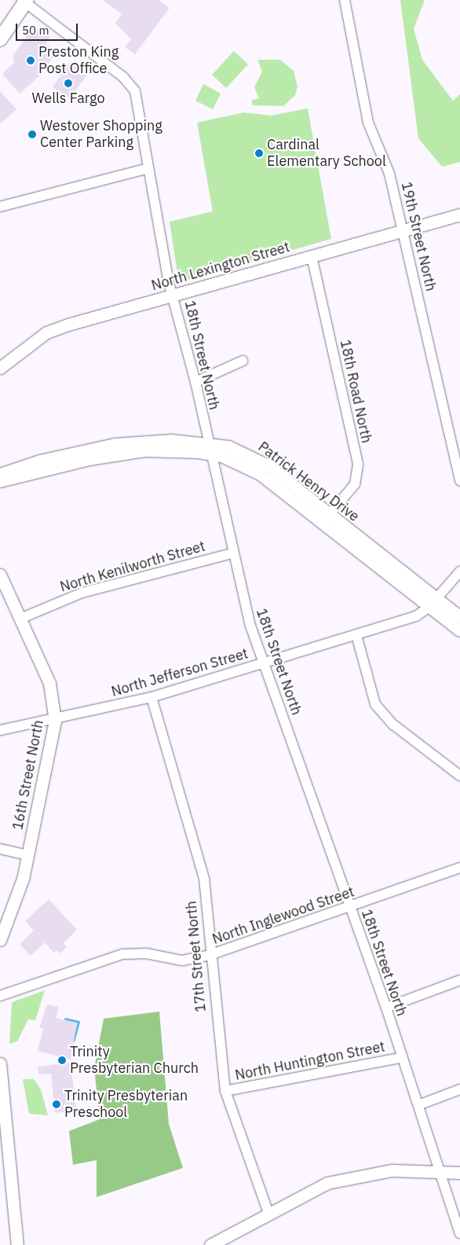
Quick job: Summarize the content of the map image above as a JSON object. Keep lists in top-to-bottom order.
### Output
{
  "streets": {
    "street": [
      "19th Street North",
      "North Lexington Street",
      "18th Street North",
      "18th Road North",
      "Patrick Henry Drive",
      "North Kenilworth Street",
      "North Jefferson Street",
      "16th Street North",
      "North Inglewood Street",
      "17th Street North",
      "North Huntington Street"
    ]
  },
  "crossings": [
    ["19th Street North", "North Lexington Street"],
    ["North Lexington Street", "18th Street North"],
    ["North Lexington Street", "18th Road North"],
    ["18th Street North", "Patrick Henry Drive"],
    ["18th Street North", "North Kenilworth Street"],
    ["18th Street North", "North Jefferson Street"],
    ["18th Street North", "North Inglewood Street"],
    ["18th Street North", "North Huntington Street"],
    ["18th Road North", "Patrick Henry Drive"],
    ["Patrick Henry Drive", "North Jefferson Street"],
    ["North Kenilworth Street", "16th Street North"],
    ["North Jefferson Street", "16th Street North"],
    ["North Jefferson Street", "17th Street North"],
    ["North Inglewood Street", "17th Street North"],
    ["17th Street North", "North Huntington Street"]
  ],
  "places": [
    "Preston King Post Office",
    "Wells Fargo",
    "Westover Shopping Center Parking",
    "Cardinal Elementary School",
    "Trinity Presbyterian Church",
    "Trinity Presbyterian Preschool"
  ],
  "scale_bar": "50 m"
}
